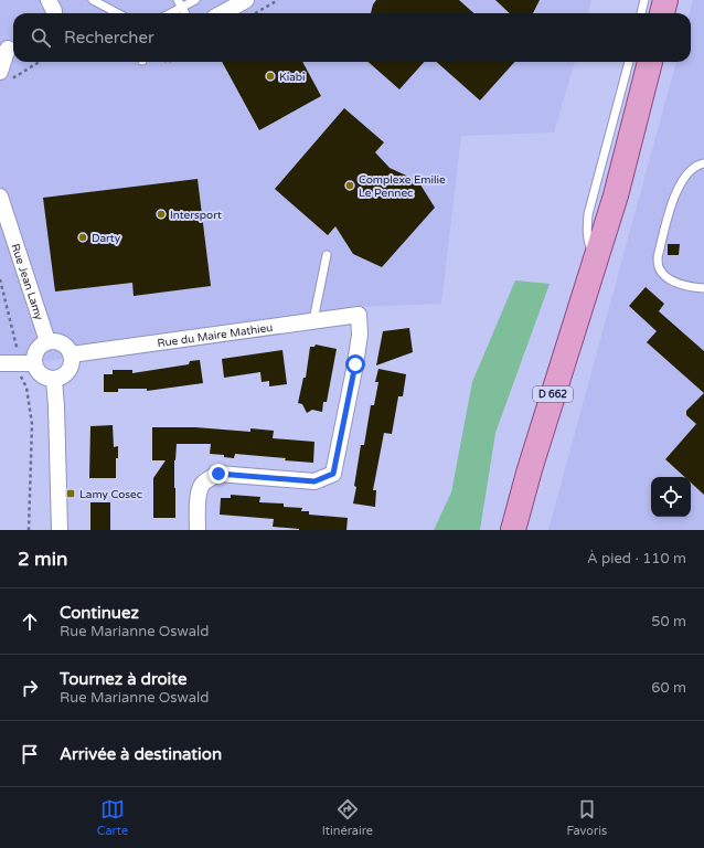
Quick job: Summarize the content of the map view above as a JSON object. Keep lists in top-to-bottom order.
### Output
{
  "streets": {
    "main road": ["D 662"],
    "street": ["Rue Jean Lamy", "Rue du Maire Mathieu"]
  },
  "crossings": [
    ["Rue Jean Lamy", "Rue du Maire Mathieu"]
  ],
  "places": {
    "other": [
      "Kiabi",
      "Complexe Emilie Le Pennec",
      "Intersport",
      "Darty"
    ],
    "transit": ["Lamy Cosec"]
  },
  "page": {
    "search": "Rechercher",
    "heading": ["2 min", "À pied · 110 m"],
    "list": [
      ["Continuez", "Rue Marianne Oswald", "50 m"],
      ["Tournez à droite", "Rue Marianne Oswald", "60 m"],
      "Arrivée à destination"
    ],
    "nav": ["Carte", "Itinéraire", "Favoris"]
  }
}
